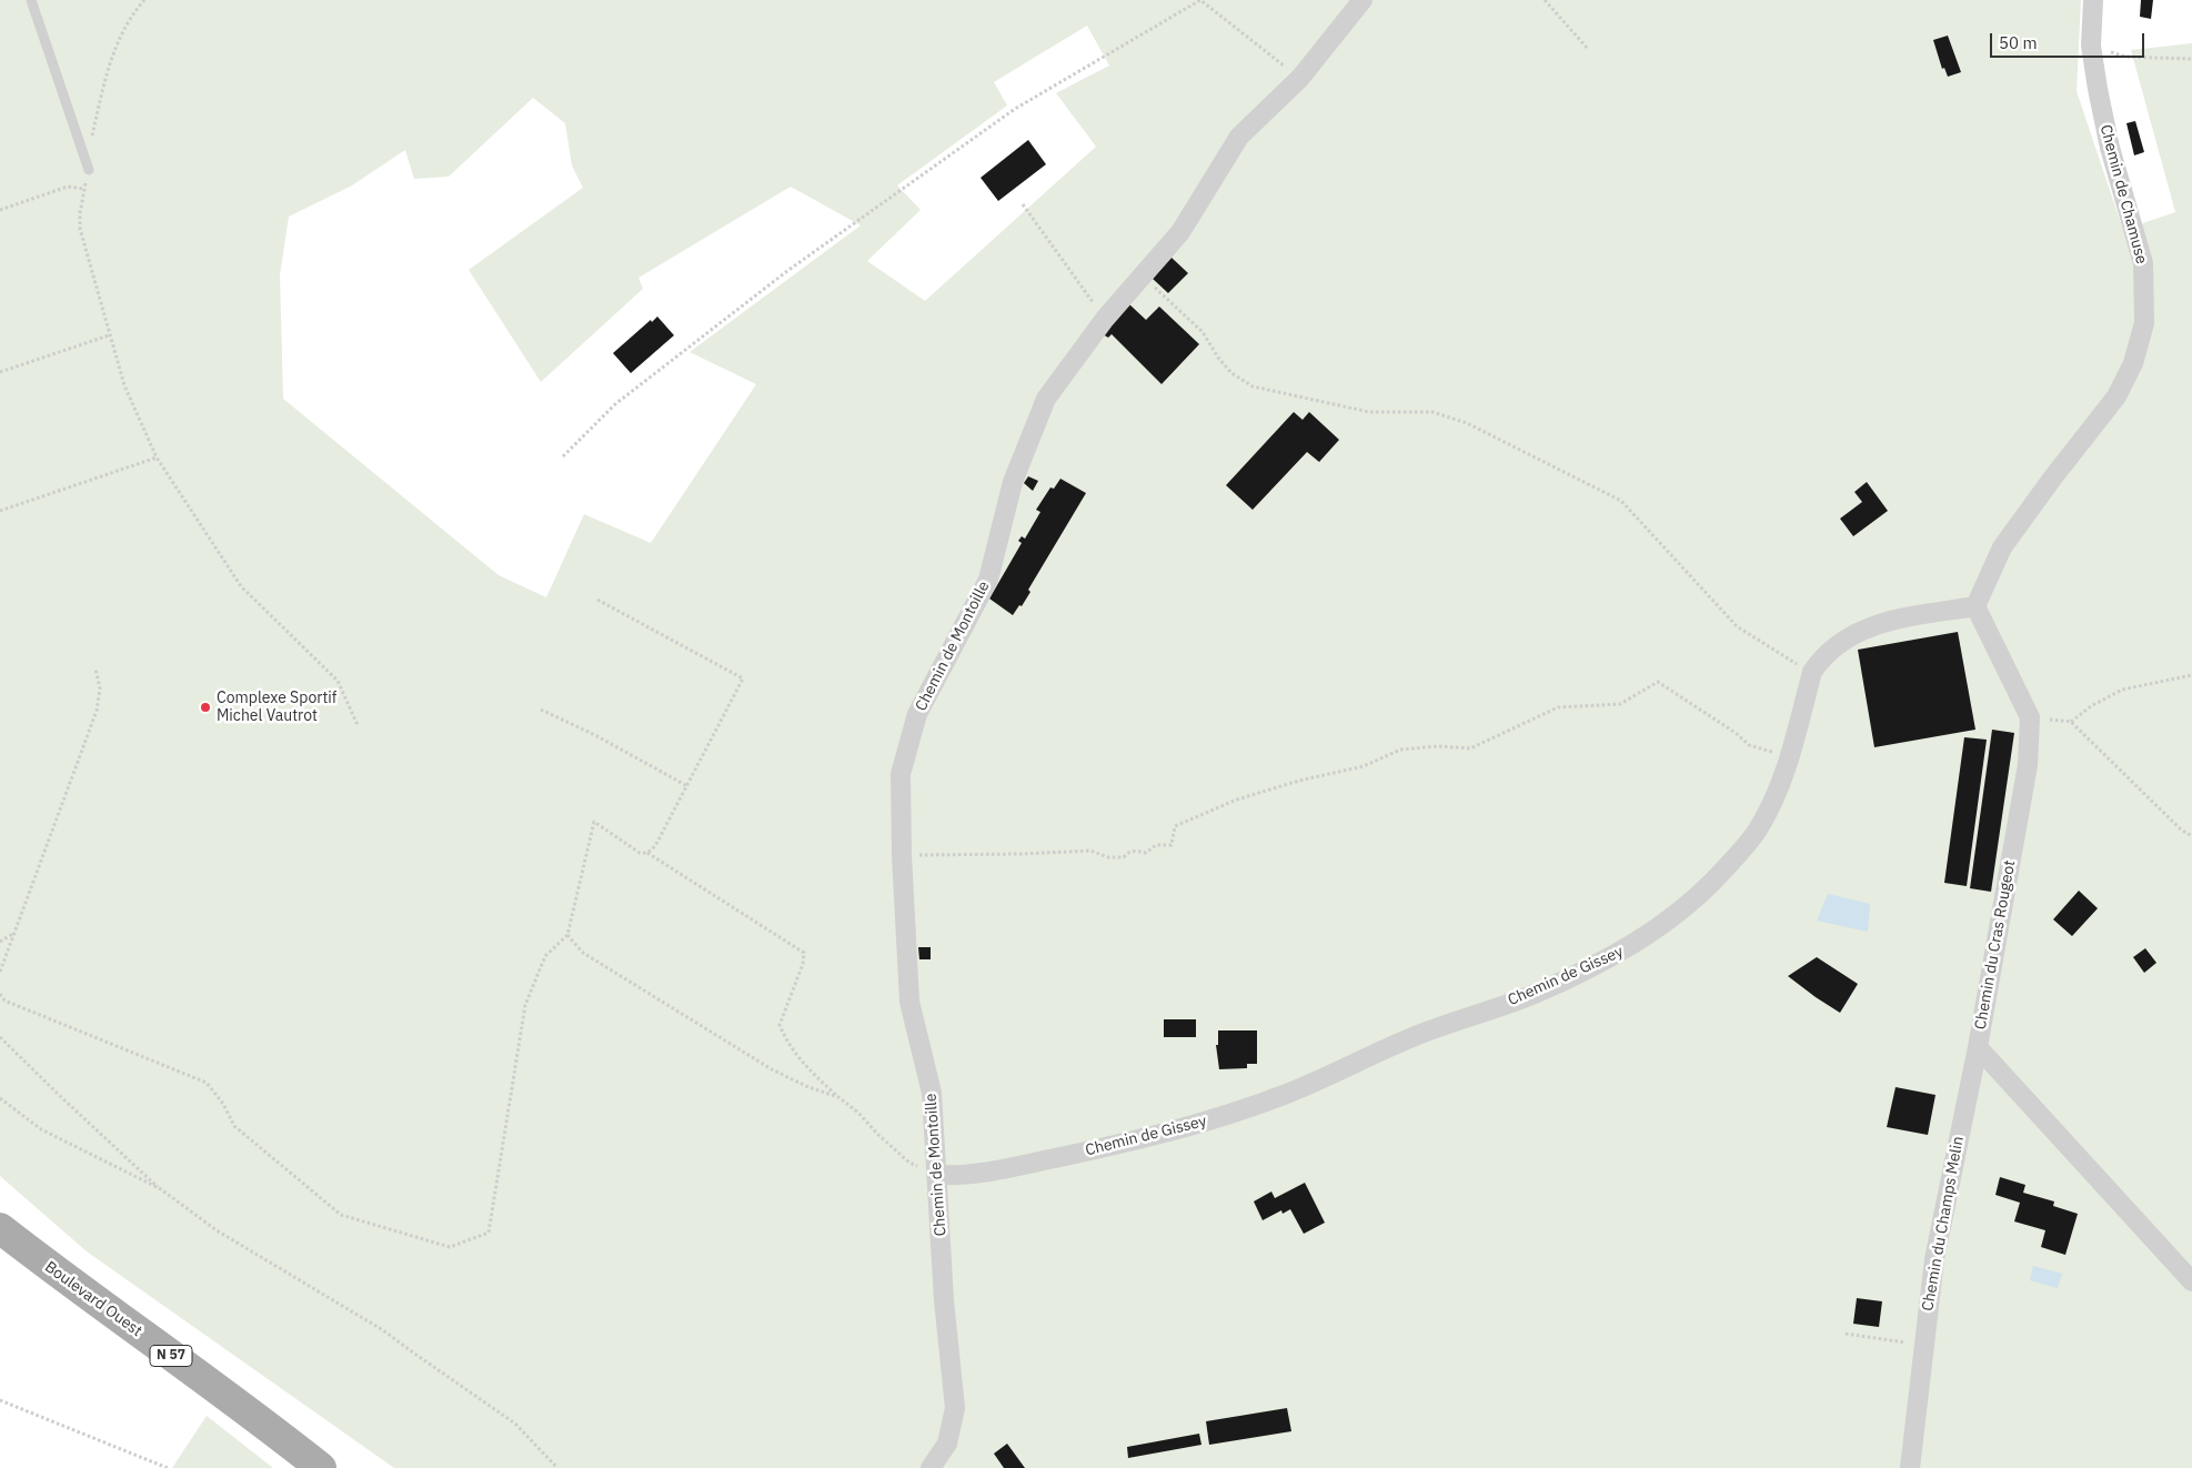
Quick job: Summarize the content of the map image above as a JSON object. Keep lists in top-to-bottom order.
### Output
{
  "streets": {
    "main road": ["Boulevard Ouest", "N 57"],
    "street": [
      "Chemin de Chamuse",
      "Chemin de Montoille",
      "Chemin du Cras Rougeot",
      "Chemin de Gissey",
      "Chemin du Champs Melin"
    ]
  },
  "crossings": [
    ["Chemin de Chamuse", "Chemin du Cras Rougeot"],
    ["Chemin de Chamuse", "Chemin de Gissey"],
    ["Chemin de Montoille", "Chemin de Gissey"],
    ["Chemin du Cras Rougeot", "Chemin de Gissey"],
    ["Chemin du Cras Rougeot", "Chemin du Champs Melin"]
  ],
  "places": ["Complexe Sportif Michel Vautrot"],
  "scale_bar": "50 m"
}
